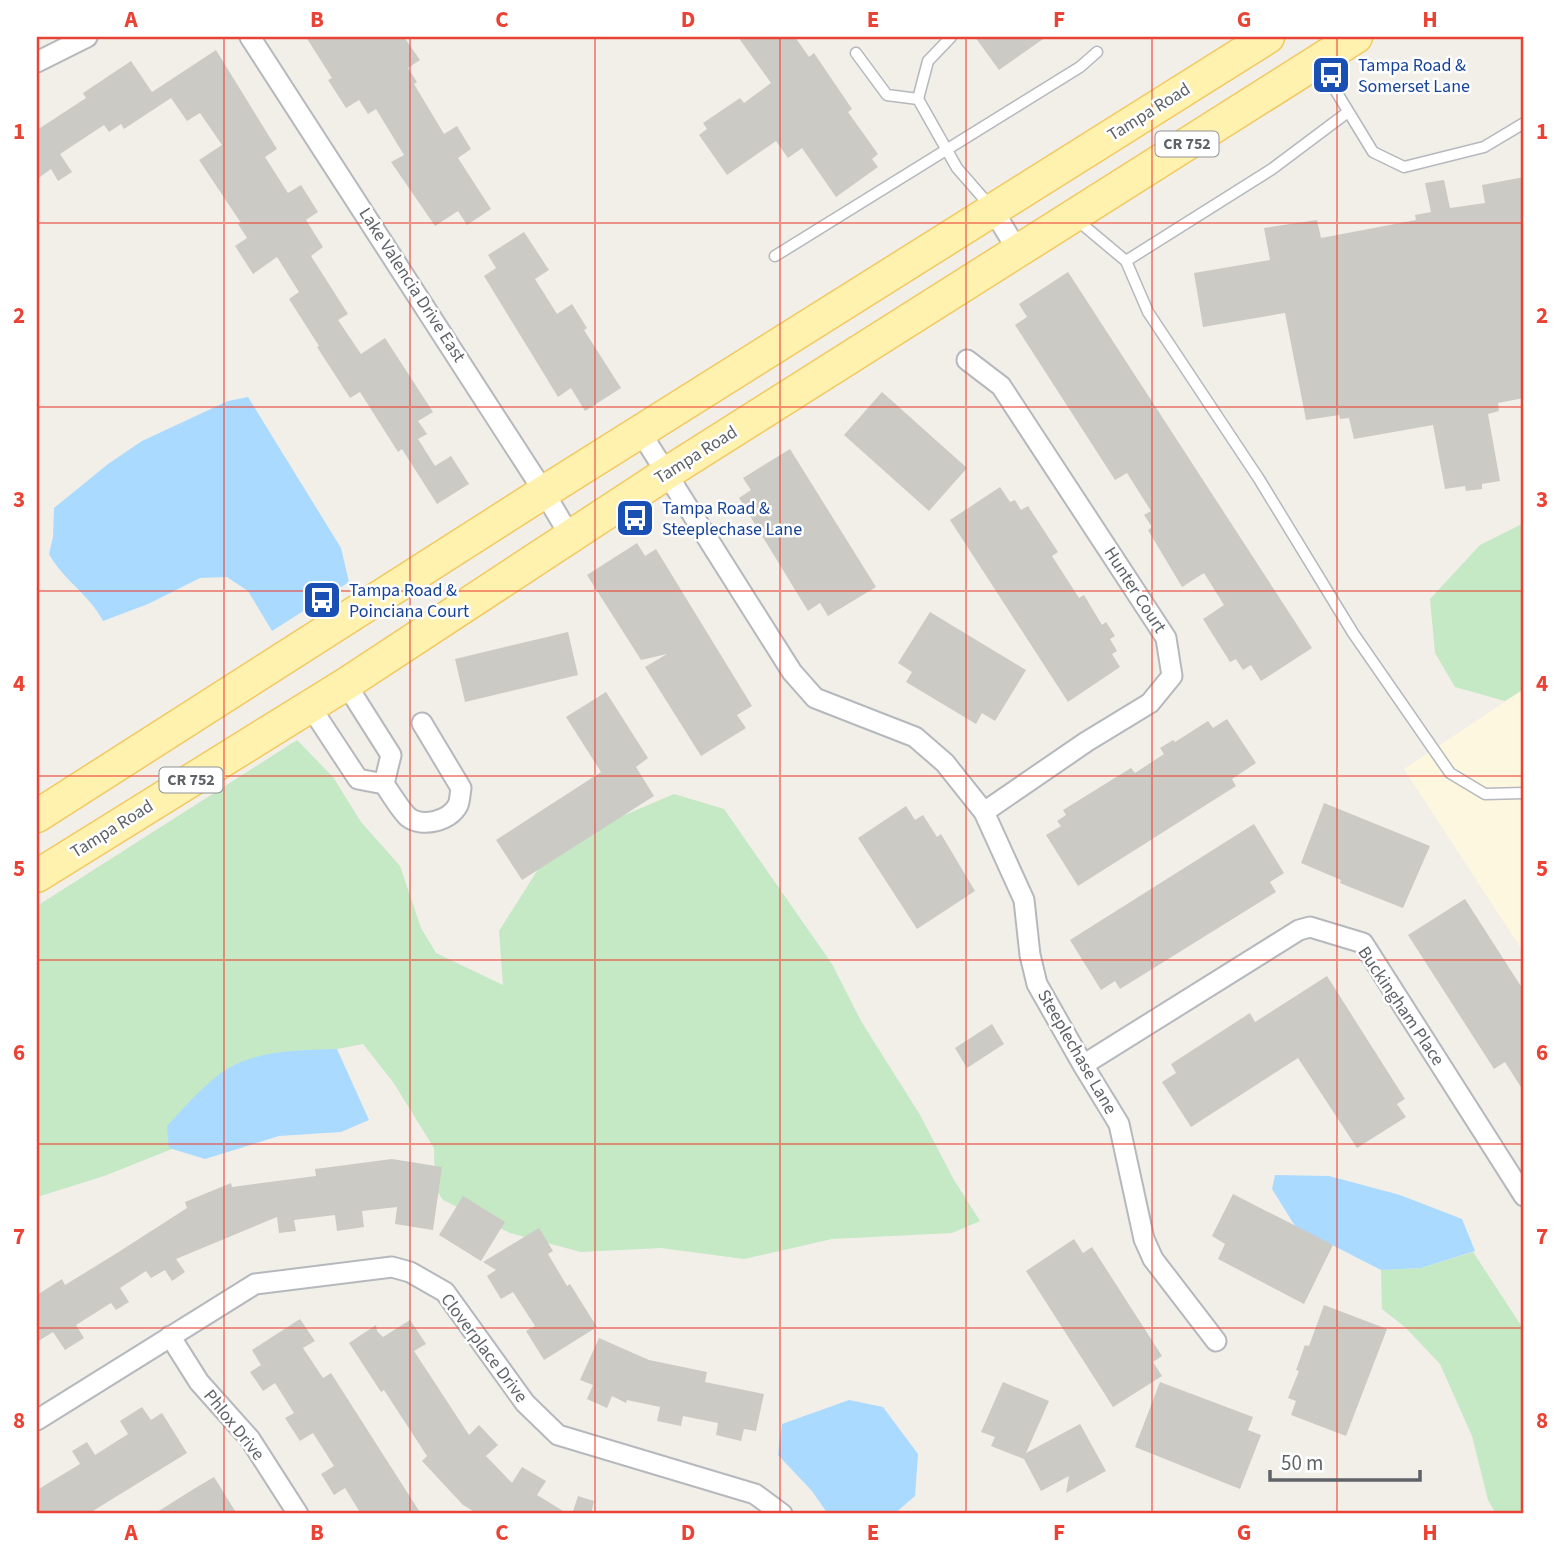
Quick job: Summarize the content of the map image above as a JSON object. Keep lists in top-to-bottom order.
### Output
{
  "streets": {
    "main road": ["Tampa Road", "CR 752"],
    "street": [
      "Lake Valencia Drive East",
      "Hunter Court",
      "Buckingham Place",
      "Steeplechase Lane",
      "Cloverplace Drive",
      "Phlox Drive"
    ]
  },
  "crossings": [
    ["Tampa Road", "Lake Valencia Drive East"],
    ["Tampa Road", "Steeplechase Lane"],
    ["Hunter Court", "Steeplechase Lane"],
    ["Buckingham Place", "Steeplechase Lane"],
    ["Cloverplace Drive", "Phlox Drive"]
  ],
  "places": {
    "bus stop": ["Tampa Road & Somerset Lane", "Tampa Road & Steeplechase Lane", "Tampa Road & Poinciana Court"]
  },
  "scale_bar": "50 m",
  "grid": {
    "columns": [
      "A",
      "B",
      "C",
      "D",
      "E",
      "F",
      "G",
      "H"
    ],
    "rows": [
      "1",
      "2",
      "3",
      "4",
      "5",
      "6",
      "7",
      "8"
    ]
  }
}
